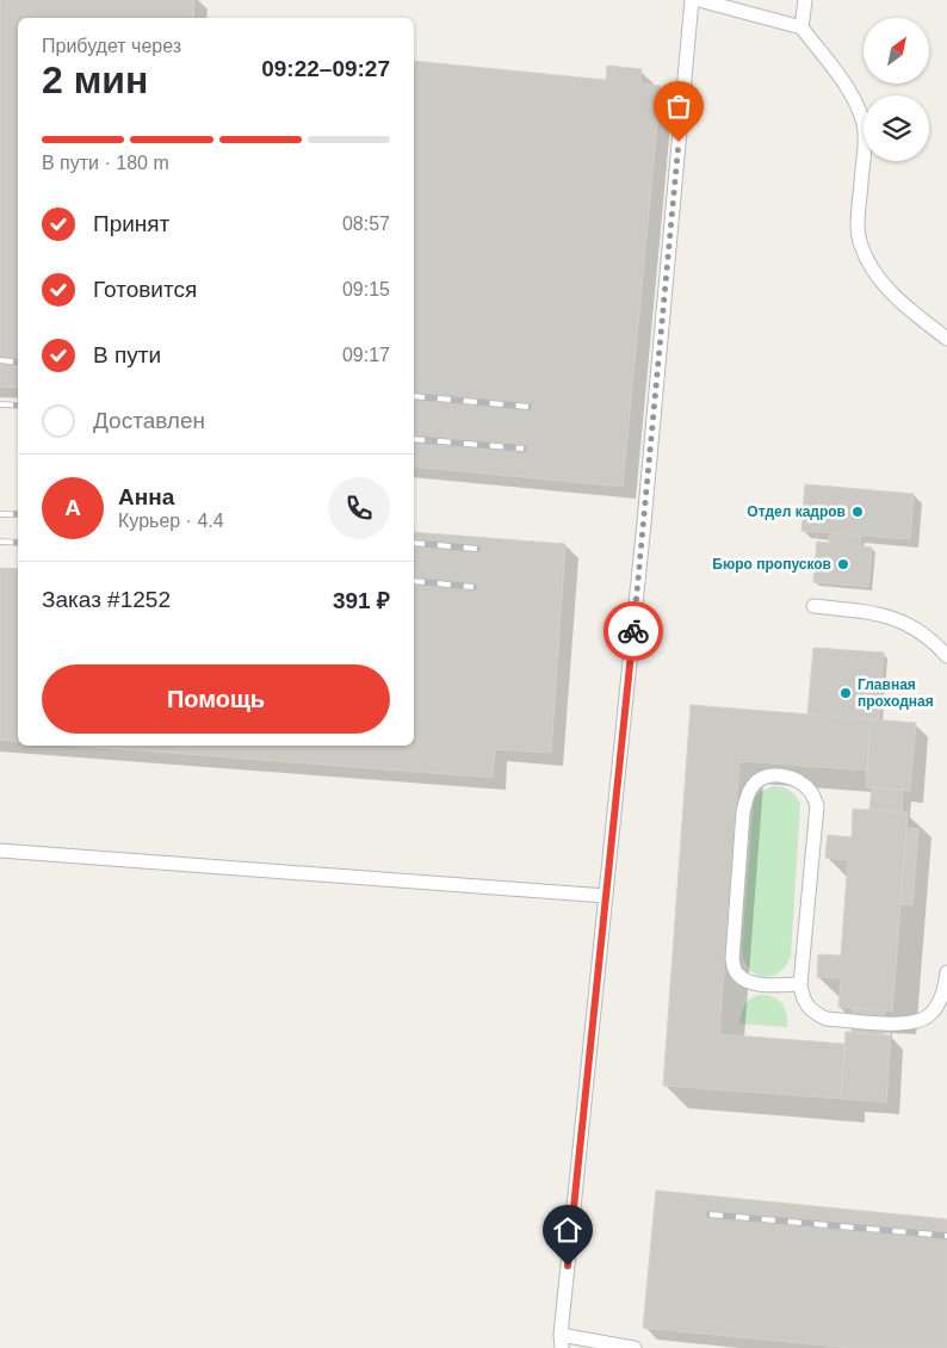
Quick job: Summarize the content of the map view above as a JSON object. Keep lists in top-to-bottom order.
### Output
{
  "places": ["Отдел кадров", "Бюро пропусков", "Главная проходная"],
  "north": "top right",
  "page": {
    "heading": ["2 мин", "Прибудет через", "09:22–09:27"],
    "panel": [
      "Анна",
      "Курьер · 4.4",
      "Заказ #1252",
      "391 ₽"
    ],
    "bar": "В пути · 180 m",
    "list": [
      ["Принят", "08:57"],
      ["Готовится", "09:15"],
      ["В пути", "09:17"],
      "Доставлен"
    ],
    "round": "А",
    "buttons": "Помощь"
  }
}
